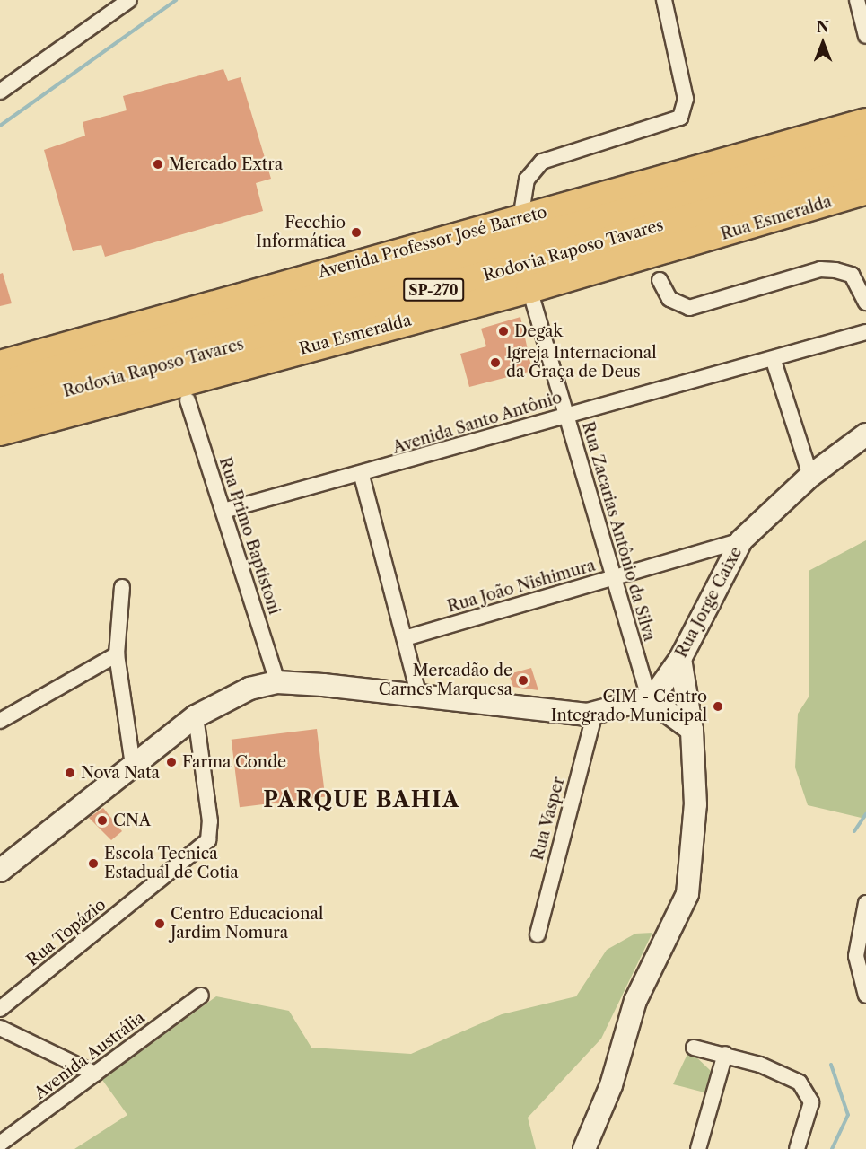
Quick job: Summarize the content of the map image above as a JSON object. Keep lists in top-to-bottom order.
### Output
{
  "streets": {
    "highway": [
      "Rua Esmeralda",
      "Avenida Professor José Barreto",
      "Rodovia Raposo Tavares",
      "SP-270"
    ],
    "main road": ["Rua Jorge Caixe"],
    "street": [
      "Avenida Santo Antônio",
      "Rua Zacarias Antônio da Silva",
      "Rua Primo Baptistoni",
      "Rua João Nishimura",
      "Rua Vasper",
      "Rua Topázio",
      "Avenida Austrália"
    ]
  },
  "crossings": [
    ["Rua Esmeralda", "Rua Zacarias Antônio da Silva"],
    ["Avenida Santo Antônio", "Rua Zacarias Antônio da Silva"],
    ["Avenida Santo Antônio", "Rua Primo Baptistoni"],
    ["Rua Zacarias Antônio da Silva", "Rua João Nishimura"],
    ["Rua Zacarias Antônio da Silva", "Rua Jorge Caixe"],
    ["Rua João Nishimura", "Rua Jorge Caixe"]
  ],
  "districts": ["PARQUE BAHIA"],
  "places": [
    "Mercado Extra",
    "Fecchio Informática",
    "Degak",
    "Igreja Internacional da Graça de Deus",
    "Mercadão de Carnes Marquesa",
    "CIM - Centro Integrado Municipal",
    "Farma Conde",
    "Nova Nata",
    "CNA",
    "Escola Tecnica Estadual de Cotia",
    "Centro Educacional Jardim Nomura"
  ],
  "north": "top"
}
